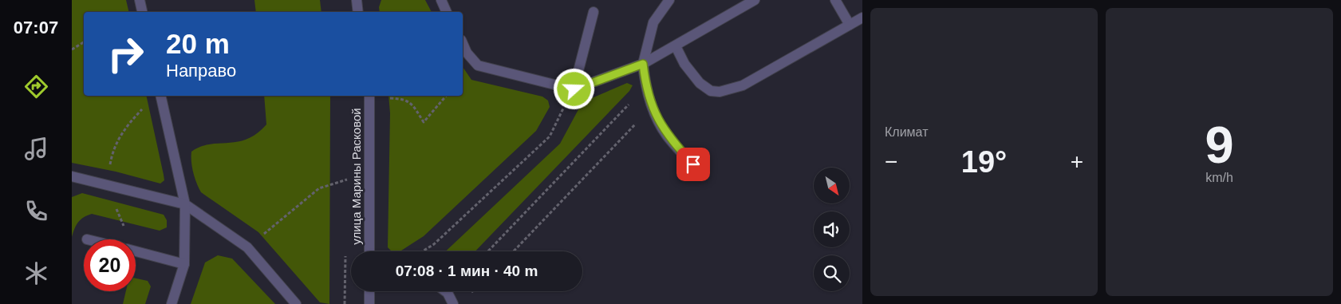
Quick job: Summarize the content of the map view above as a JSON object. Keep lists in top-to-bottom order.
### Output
{
  "streets": {
    "street": ["улица Марины Расковой"]
  },
  "north": "bottom right",
  "page": {
    "tabs": "07:07",
    "tile": [
      "Климат",
      ["9", "km/h"]
    ],
    "turn": ["20 m", "Направо"],
    "heat": ["−", "19°", "+"],
    "limit": "20",
    "trip": "07:08 · 1 мин · 40 m"
  }
}
